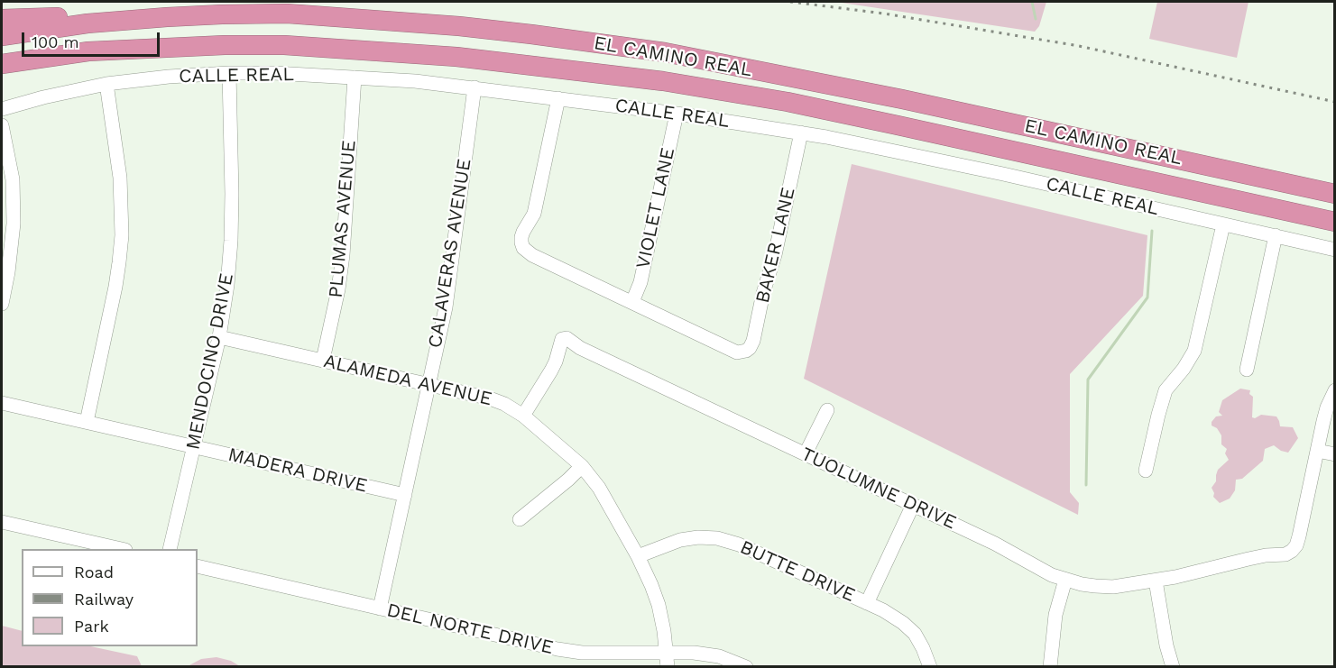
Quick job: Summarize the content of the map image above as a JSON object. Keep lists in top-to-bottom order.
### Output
{
  "streets": {
    "highway": ["EL CAMINO REAL"],
    "street": [
      "CALLE REAL",
      "VIOLET LANE",
      "PLUMAS AVENUE",
      "BAKER LANE",
      "CALAVERAS AVENUE",
      "MENDOCINO DRIVE",
      "ALAMEDA AVENUE",
      "MADERA DRIVE",
      "TUOLUMNE DRIVE",
      "BUTTE DRIVE",
      "DEL NORTE DRIVE"
    ]
  },
  "crossings": [
    ["CALLE REAL", "VIOLET LANE"],
    ["CALLE REAL", "PLUMAS AVENUE"],
    ["CALLE REAL", "BAKER LANE"],
    ["CALLE REAL", "CALAVERAS AVENUE"],
    ["CALLE REAL", "MENDOCINO DRIVE"],
    ["VIOLET LANE", "BAKER LANE"],
    ["PLUMAS AVENUE", "ALAMEDA AVENUE"],
    ["CALAVERAS AVENUE", "ALAMEDA AVENUE"],
    ["CALAVERAS AVENUE", "MADERA DRIVE"],
    ["CALAVERAS AVENUE", "DEL NORTE DRIVE"],
    ["MENDOCINO DRIVE", "ALAMEDA AVENUE"],
    ["MENDOCINO DRIVE", "MADERA DRIVE"],
    ["ALAMEDA AVENUE", "TUOLUMNE DRIVE"],
    ["ALAMEDA AVENUE", "BUTTE DRIVE"],
    ["ALAMEDA AVENUE", "DEL NORTE DRIVE"]
  ],
  "legend": ["Road", "Railway", "Park"],
  "scale_bar": "100 m"
}
